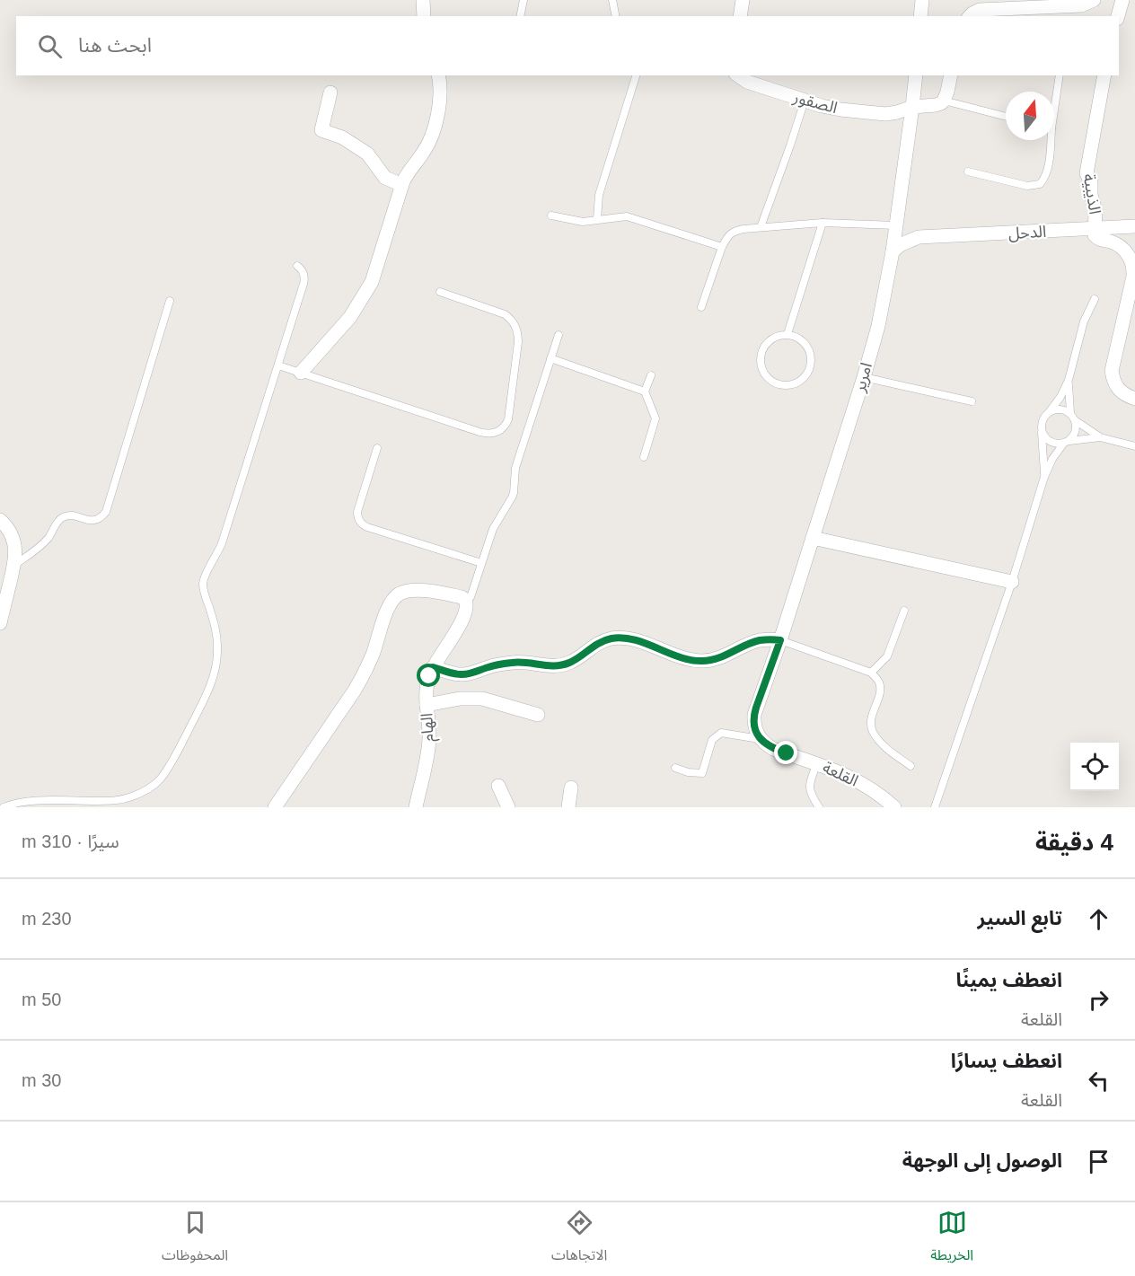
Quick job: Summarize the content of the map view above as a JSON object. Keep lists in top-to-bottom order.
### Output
{
  "streets": {
    "street": [
      "الصقور",
      "الذيبية",
      "الدحل",
      "امرير",
      "الهام",
      "القلعة"
    ]
  },
  "crossings": [
    ["الصقور", "امرير"],
    ["الذيبية", "الدحل"]
  ],
  "north": "top",
  "page": {
    "search": "ابحث هنا",
    "heading": ["4 دقيقة", "سيرًا · 310 m"],
    "list": [
      ["تابع السير", "230 m"],
      ["انعطف يمينًا", "القلعة", "50 m"],
      ["انعطف يسارًا", "القلعة", "30 m"],
      "الوصول إلى الوجهة"
    ],
    "nav": ["الخريطة", "الاتجاهات", "المحفوظات"]
  }
}
